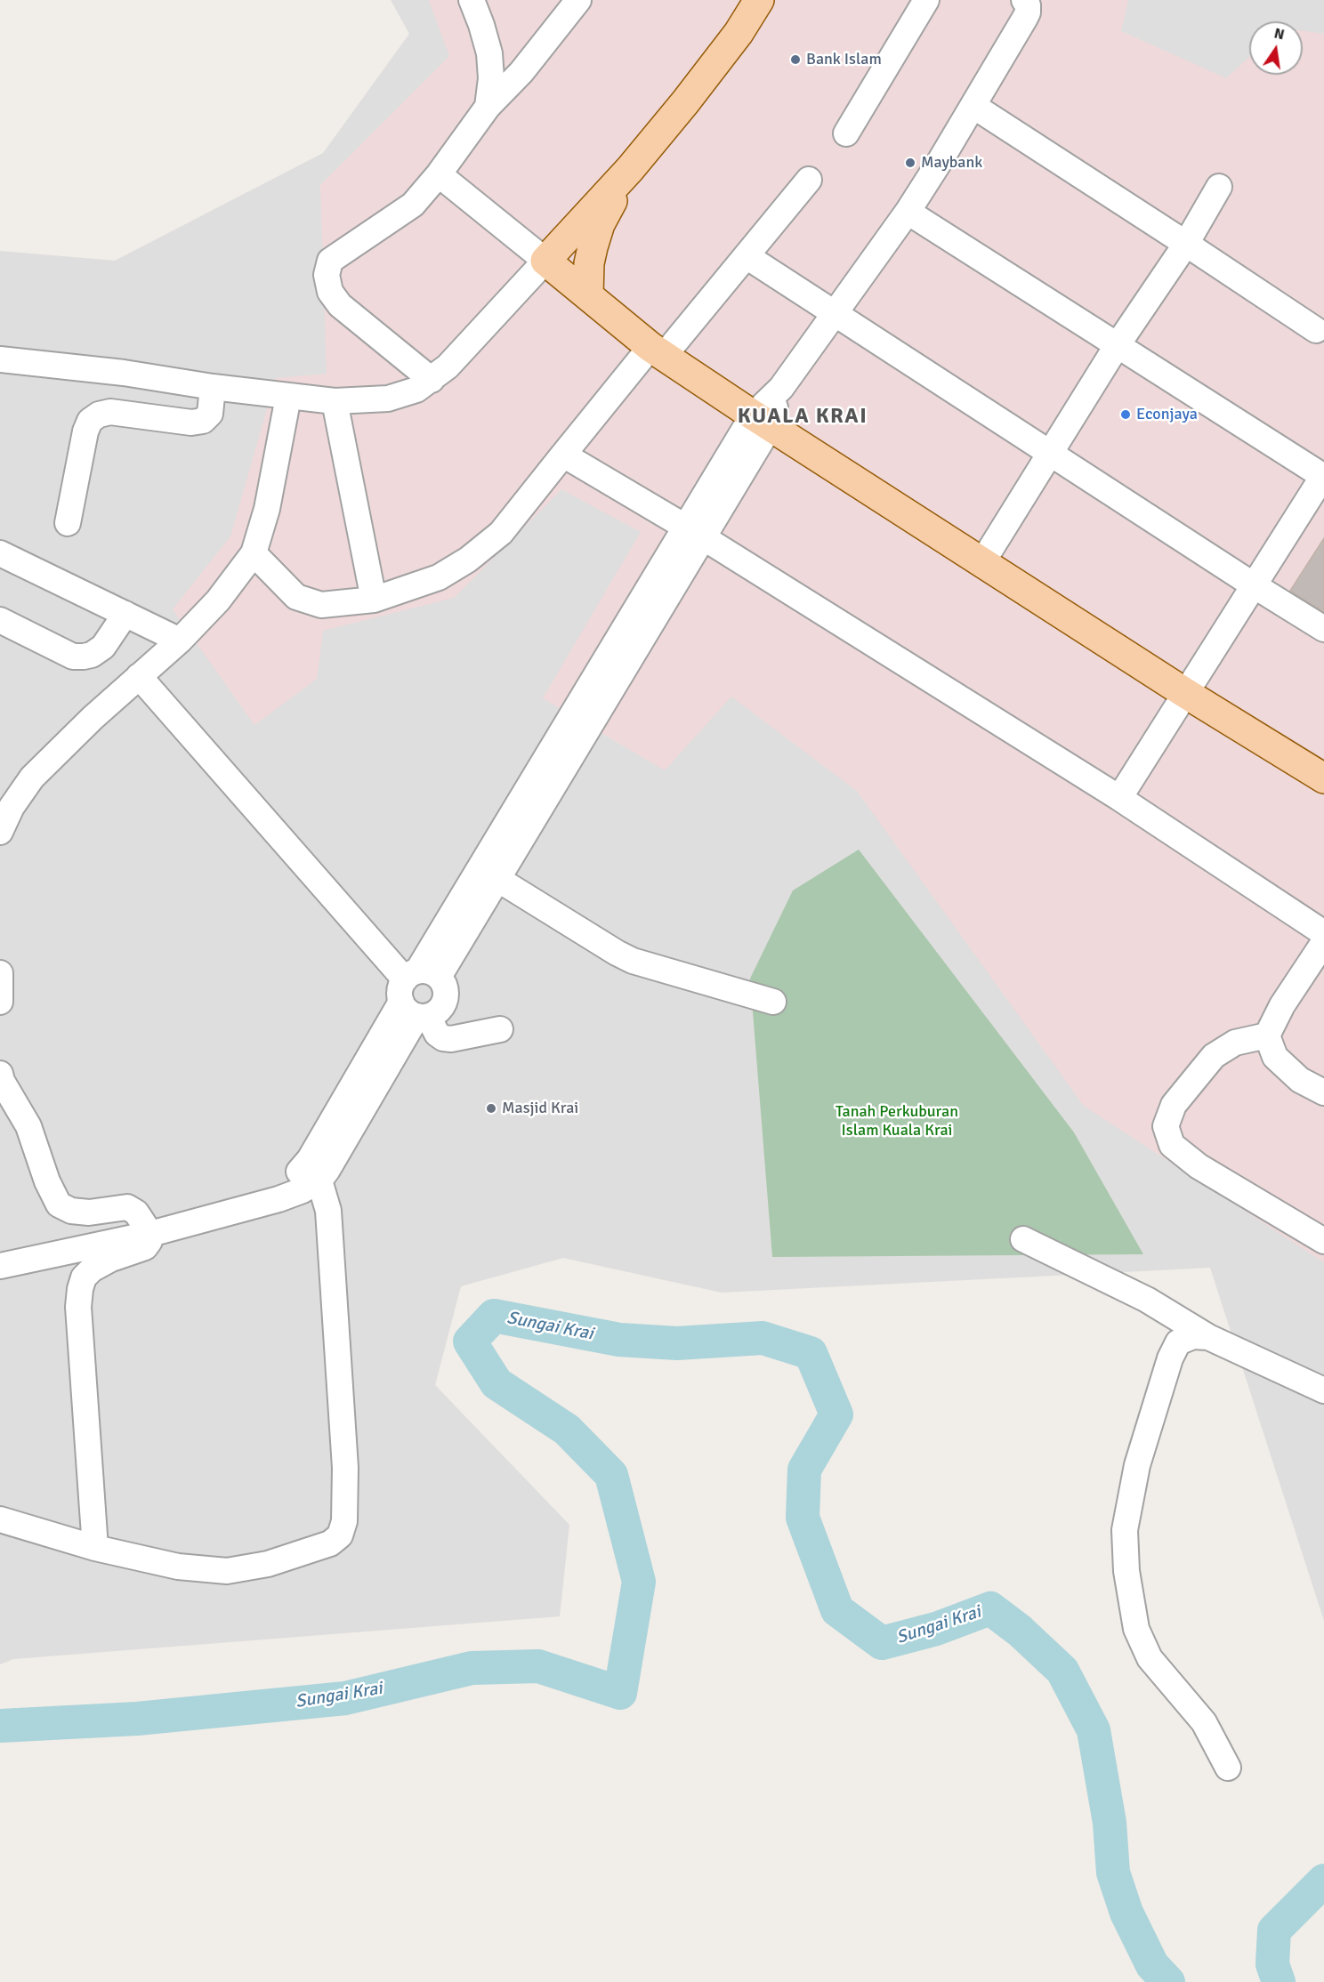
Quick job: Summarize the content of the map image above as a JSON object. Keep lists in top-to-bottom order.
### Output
{
  "districts": ["KUALA KRAI"],
  "water": ["Sungai Krai"],
  "parks": ["Tanah Perkuburan Islam Kuala Krai"],
  "places": [
    "Bank Islam",
    "Maybank",
    "Econjaya",
    "Masjid Krai"
  ],
  "north": "top"
}
